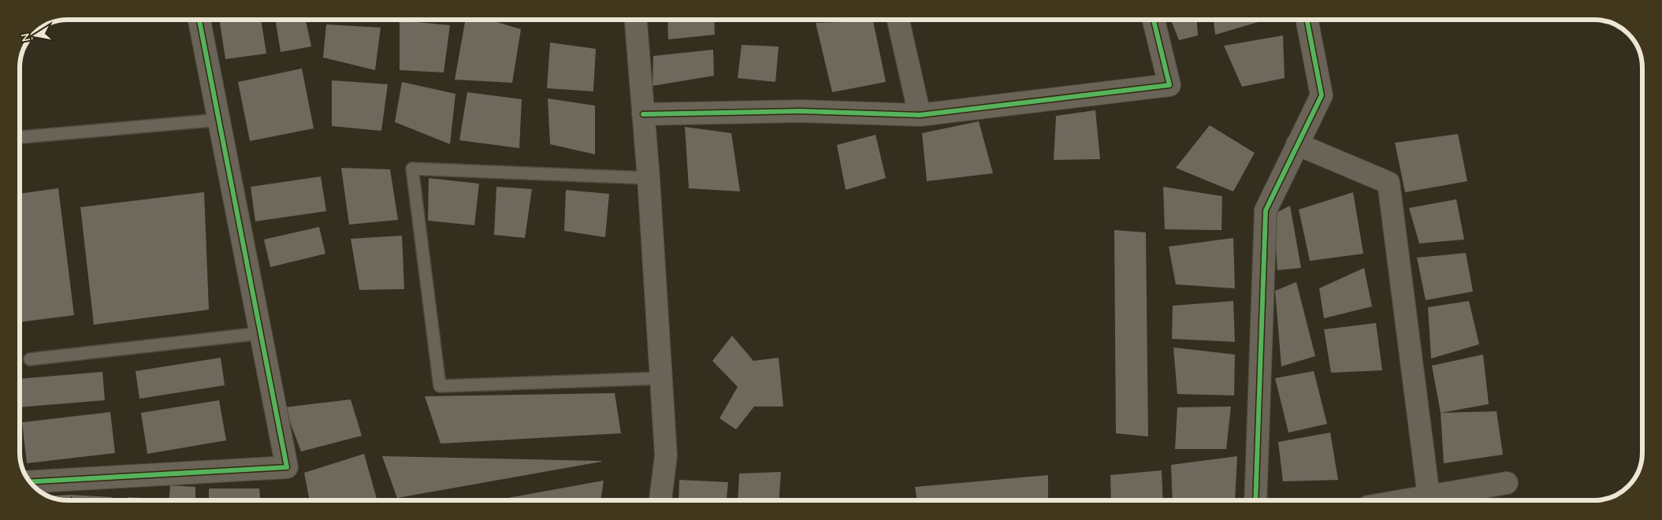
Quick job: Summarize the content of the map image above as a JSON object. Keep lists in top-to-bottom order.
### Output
{
  "north": "left"
}
